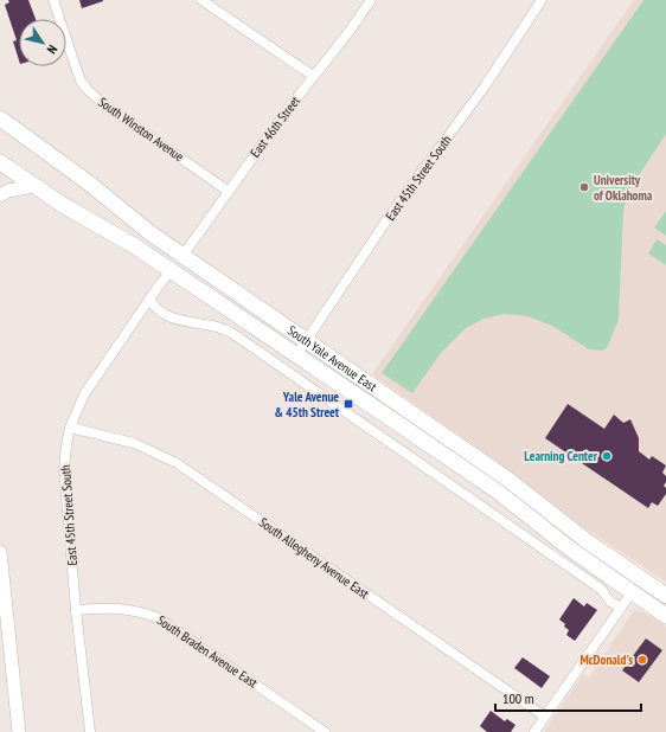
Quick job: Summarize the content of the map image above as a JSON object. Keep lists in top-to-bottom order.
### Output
{
  "streets": {
    "main road": ["South Yale Avenue East"],
    "street": [
      "East 46th Street",
      "South Winston Avenue",
      "East 45th Street South",
      "South Allegheny Avenue East",
      "South Braden Avenue East"
    ]
  },
  "crossings": [
    ["East 46th Street", "South Winston Avenue"],
    ["East 46th Street", "South Yale Avenue East"],
    ["East 45th Street South", "South Yale Avenue East"],
    ["East 45th Street South", "South Allegheny Avenue East"],
    ["East 45th Street South", "South Braden Avenue East"]
  ],
  "places": {
    "other": ["University of Oklahoma", "Learning Center", "McDonald's"],
    "transit": ["Yale Avenue & 45th Street"]
  },
  "scale_bar": "100 m",
  "north": "bottom right"
}
